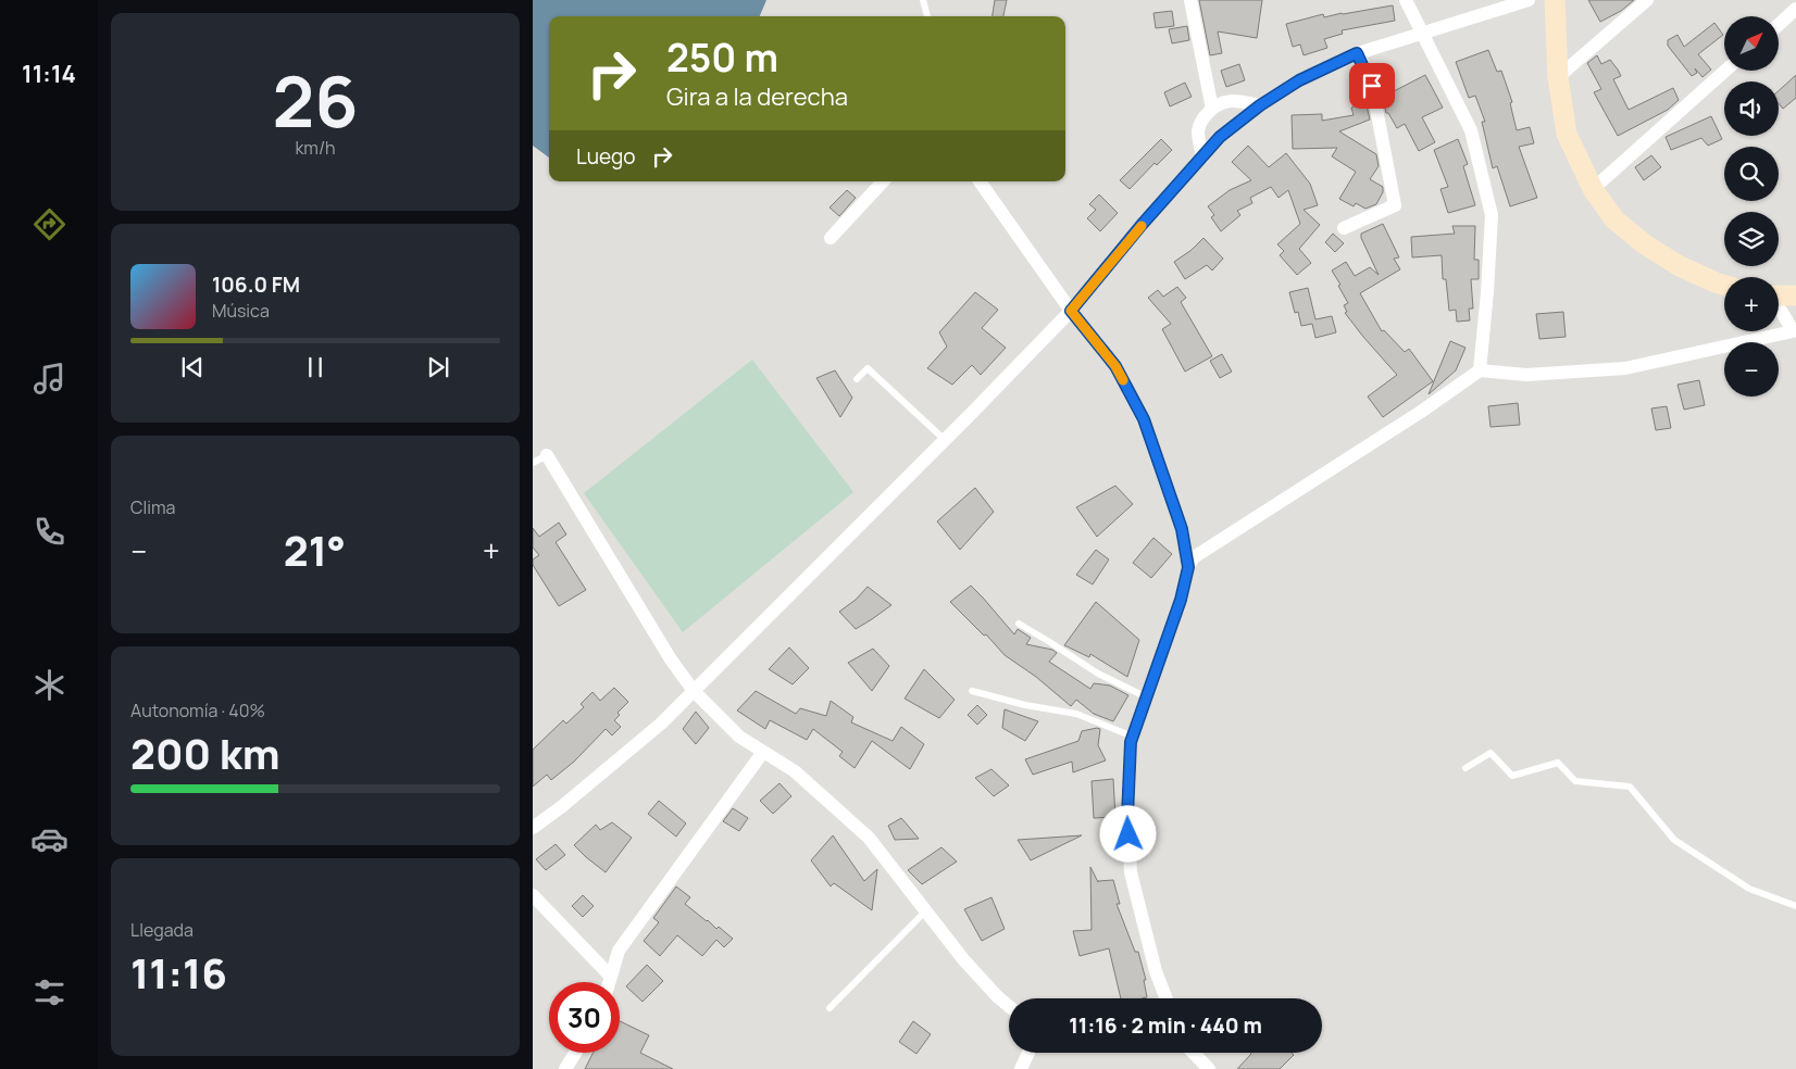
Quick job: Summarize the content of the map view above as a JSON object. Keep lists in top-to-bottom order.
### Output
{
  "north": "top right",
  "page": {
    "tabs": "11:14",
    "tile": [
      ["26", "km/h"],
      "Clima",
      ["Autonomía · 40%", "200 km"],
      ["Llegada", "11:16"]
    ],
    "map_buttons": ["+", "−"],
    "turn": ["250 m", "Gira a la derecha"],
    "then": "Luego",
    "song": ["106.0 FM", "Música"],
    "heat": ["−", "21°", "+"],
    "limit": "30",
    "trip": "11:16 · 2 min · 440 m"
  }
}
